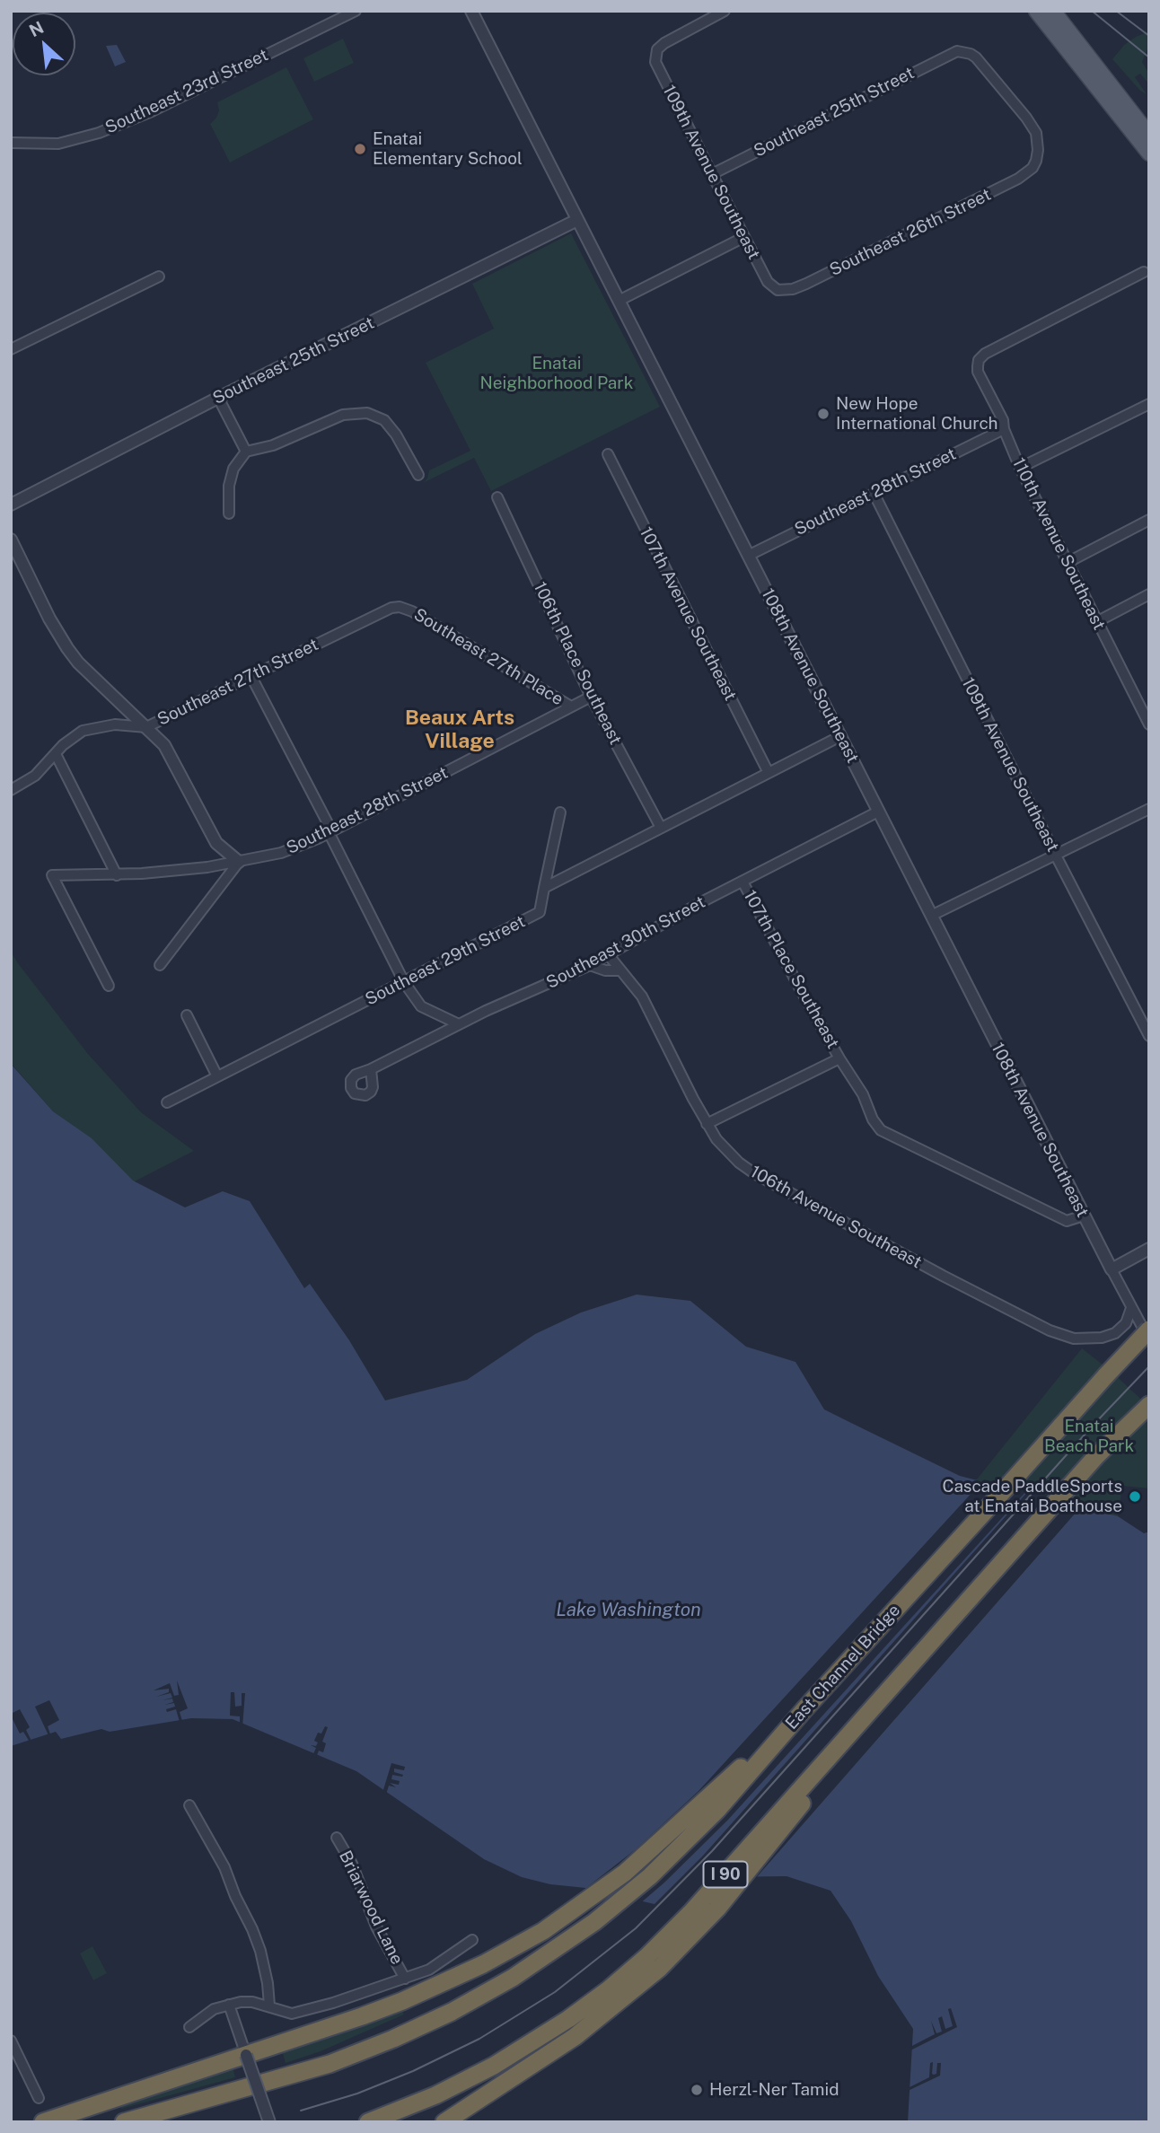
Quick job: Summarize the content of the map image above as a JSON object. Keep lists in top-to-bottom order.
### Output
{
  "streets": {
    "highway": ["East Channel Bridge", "I 90"],
    "street": [
      "Southeast 23rd Street",
      "Southeast 25th Street",
      "109th Avenue Southeast",
      "Southeast 26th Street",
      "Southeast 28th Street",
      "110th Avenue Southeast",
      "107th Avenue Southeast",
      "Southeast 27th Place",
      "106th Place Southeast",
      "108th Avenue Southeast",
      "Southeast 27th Street",
      "Southeast 30th Street",
      "Southeast 29th Street",
      "107th Place Southeast",
      "106th Avenue Southeast",
      "Briarwood Lane"
    ]
  },
  "crossings": [
    ["Southeast 25th Street", "109th Avenue Southeast"],
    ["Southeast 25th Street", "Southeast 26th Street"],
    ["Southeast 25th Street", "108th Avenue Southeast"],
    ["109th Avenue Southeast", "Southeast 26th Street"],
    ["109th Avenue Southeast", "Southeast 28th Street"],
    ["Southeast 28th Street", "110th Avenue Southeast"],
    ["Southeast 28th Street", "Southeast 27th Place"],
    ["Southeast 28th Street", "106th Place Southeast"],
    ["Southeast 28th Street", "108th Avenue Southeast"],
    ["Southeast 27th Place", "Southeast 27th Street"],
    ["108th Avenue Southeast", "Southeast 30th Street"],
    ["108th Avenue Southeast", "106th Avenue Southeast"],
    ["Southeast 30th Street", "107th Place Southeast"],
    ["Southeast 30th Street", "106th Avenue Southeast"]
  ],
  "districts": ["Beaux Arts Village"],
  "water": ["Lake Washington"],
  "parks": ["Enatai Neighborhood Park", "Enatai Beach Park"],
  "places": [
    "Enatai Elementary School",
    "New Hope International Church",
    "Cascade PaddleSports at Enatai Boathouse",
    "Herzl-Ner Tamid"
  ],
  "north": "top left"
}
